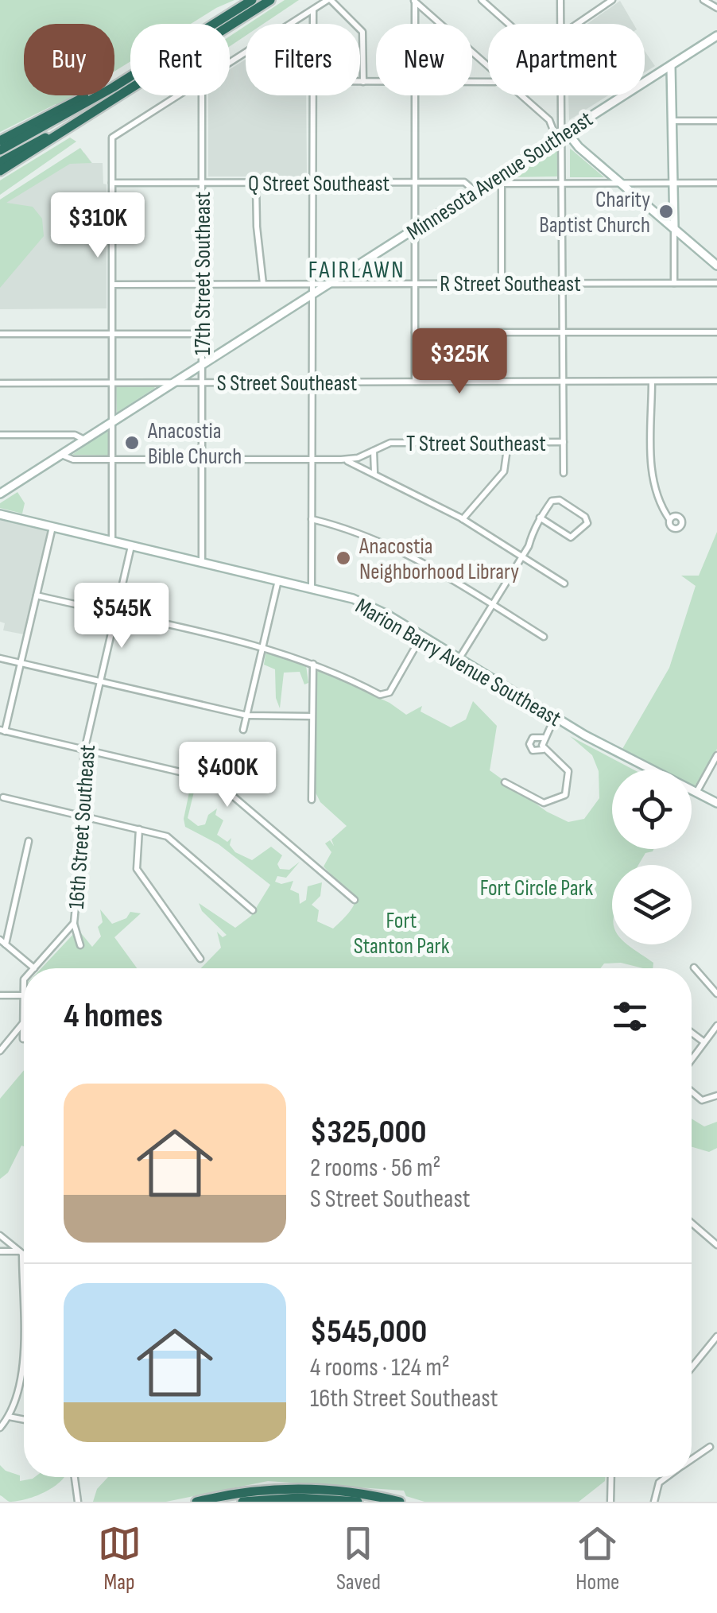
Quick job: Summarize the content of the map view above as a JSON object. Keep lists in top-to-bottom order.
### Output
{
  "streets": {
    "main road": ["Minnesota Avenue Southeast", "Marion Barry Avenue Southeast"],
    "street": [
      "Q Street Southeast",
      "17th Street Southeast",
      "R Street Southeast",
      "S Street Southeast",
      "T Street Southeast",
      "16th Street Southeast"
    ]
  },
  "crossings": [
    ["Minnesota Avenue Southeast", "Q Street Southeast"],
    ["Minnesota Avenue Southeast", "17th Street Southeast"],
    ["Minnesota Avenue Southeast", "R Street Southeast"],
    ["Minnesota Avenue Southeast", "S Street Southeast"],
    ["Minnesota Avenue Southeast", "T Street Southeast"],
    ["Q Street Southeast", "17th Street Southeast"],
    ["17th Street Southeast", "R Street Southeast"],
    ["17th Street Southeast", "S Street Southeast"],
    ["17th Street Southeast", "T Street Southeast"],
    ["17th Street Southeast", "Marion Barry Avenue Southeast"],
    ["Marion Barry Avenue Southeast", "16th Street Southeast"]
  ],
  "districts": ["FAIRLAWN"],
  "parks": ["Fort Circle Park", "Fort Stanton Park"],
  "places": ["Charity Baptist Church", "Anacostia Bible Church", "Anacostia Neighborhood Library"],
  "page": {
    "chip": [
      "Buy",
      "Rent",
      "Filters",
      "New",
      "Apartment"
    ],
    "price": [
      "$310K",
      "$325K",
      "$545K",
      "$400K"
    ],
    "heading": "4 homes",
    "list": [
      {
        "name": "$325,000",
        "note": "2 rooms · 56 m² · S Street Southeast"
      },
      {
        "name": "$545,000",
        "note": "4 rooms · 124 m² · 16th Street Southeast"
      }
    ],
    "tabs": ["Map", "Saved", "Home"]
  }
}
